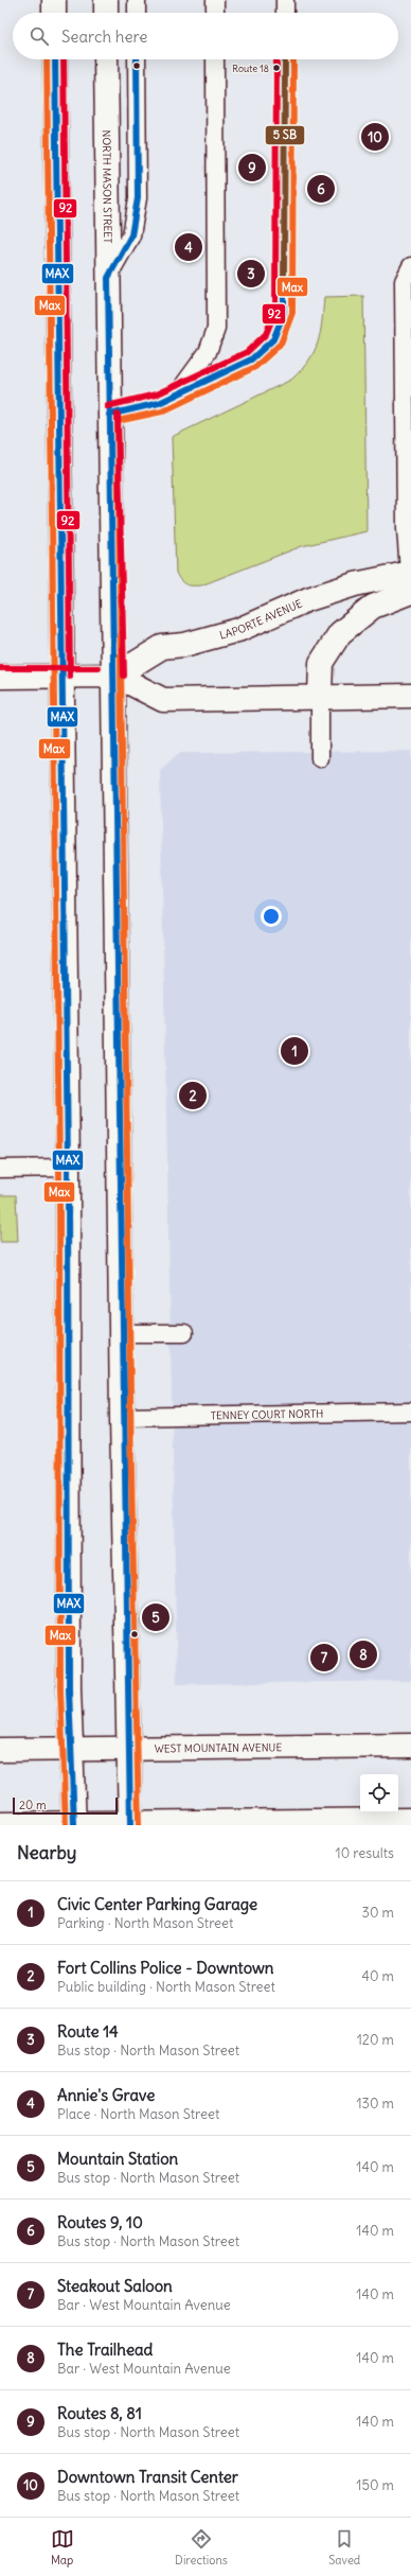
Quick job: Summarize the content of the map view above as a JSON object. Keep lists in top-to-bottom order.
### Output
{
  "streets": {
    "street": ["NORTH MASON STREET", "LAPORTE AVENUE", "WEST MOUNTAIN AVENUE"],
    "lane": ["TENNEY COURT NORTH"]
  },
  "crossings": [
    ["NORTH MASON STREET", "LAPORTE AVENUE"],
    ["NORTH MASON STREET", "TENNEY COURT NORTH"],
    ["NORTH MASON STREET", "WEST MOUNTAIN AVENUE"]
  ],
  "places": ["Route 18"],
  "lines": ["transit line MAX", "transit line Max", "transit line 92"],
  "scale_bar": "20 m",
  "page": {
    "search": "Search here",
    "pins": [
      "10",
      "9",
      "6",
      "4",
      "3",
      "1",
      "2",
      "5",
      "8",
      "7"
    ],
    "scale": "20 m",
    "heading": ["Nearby", "10 results"],
    "list": [
      {
        "mark": "1",
        "name": "Civic Center Parking Garage",
        "note": "Parking · North Mason Street",
        "value": "30 m"
      },
      {
        "mark": "2",
        "name": "Fort Collins Police - Downtown",
        "note": "Public building · North Mason Street",
        "value": "40 m"
      },
      {
        "mark": "3",
        "name": "Route 14",
        "note": "Bus stop · North Mason Street",
        "value": "120 m"
      },
      {
        "mark": "4",
        "name": "Annie's Grave",
        "note": "Place · North Mason Street",
        "value": "130 m"
      },
      {
        "mark": "5",
        "name": "Mountain Station",
        "note": "Bus stop · North Mason Street",
        "value": "140 m"
      },
      {
        "mark": "6",
        "name": "Routes 9, 10",
        "note": "Bus stop · North Mason Street",
        "value": "140 m"
      },
      {
        "mark": "7",
        "name": "Steakout Saloon",
        "note": "Bar · West Mountain Avenue",
        "value": "140 m"
      },
      {
        "mark": "8",
        "name": "The Trailhead",
        "note": "Bar · West Mountain Avenue",
        "value": "140 m"
      },
      {
        "mark": "9",
        "name": "Routes 8, 81",
        "note": "Bus stop · North Mason Street",
        "value": "140 m"
      },
      {
        "mark": "10",
        "name": "Downtown Transit Center",
        "note": "Bus stop · North Mason Street",
        "value": "150 m"
      }
    ],
    "nav": ["Map", "Directions", "Saved"]
  }
}
